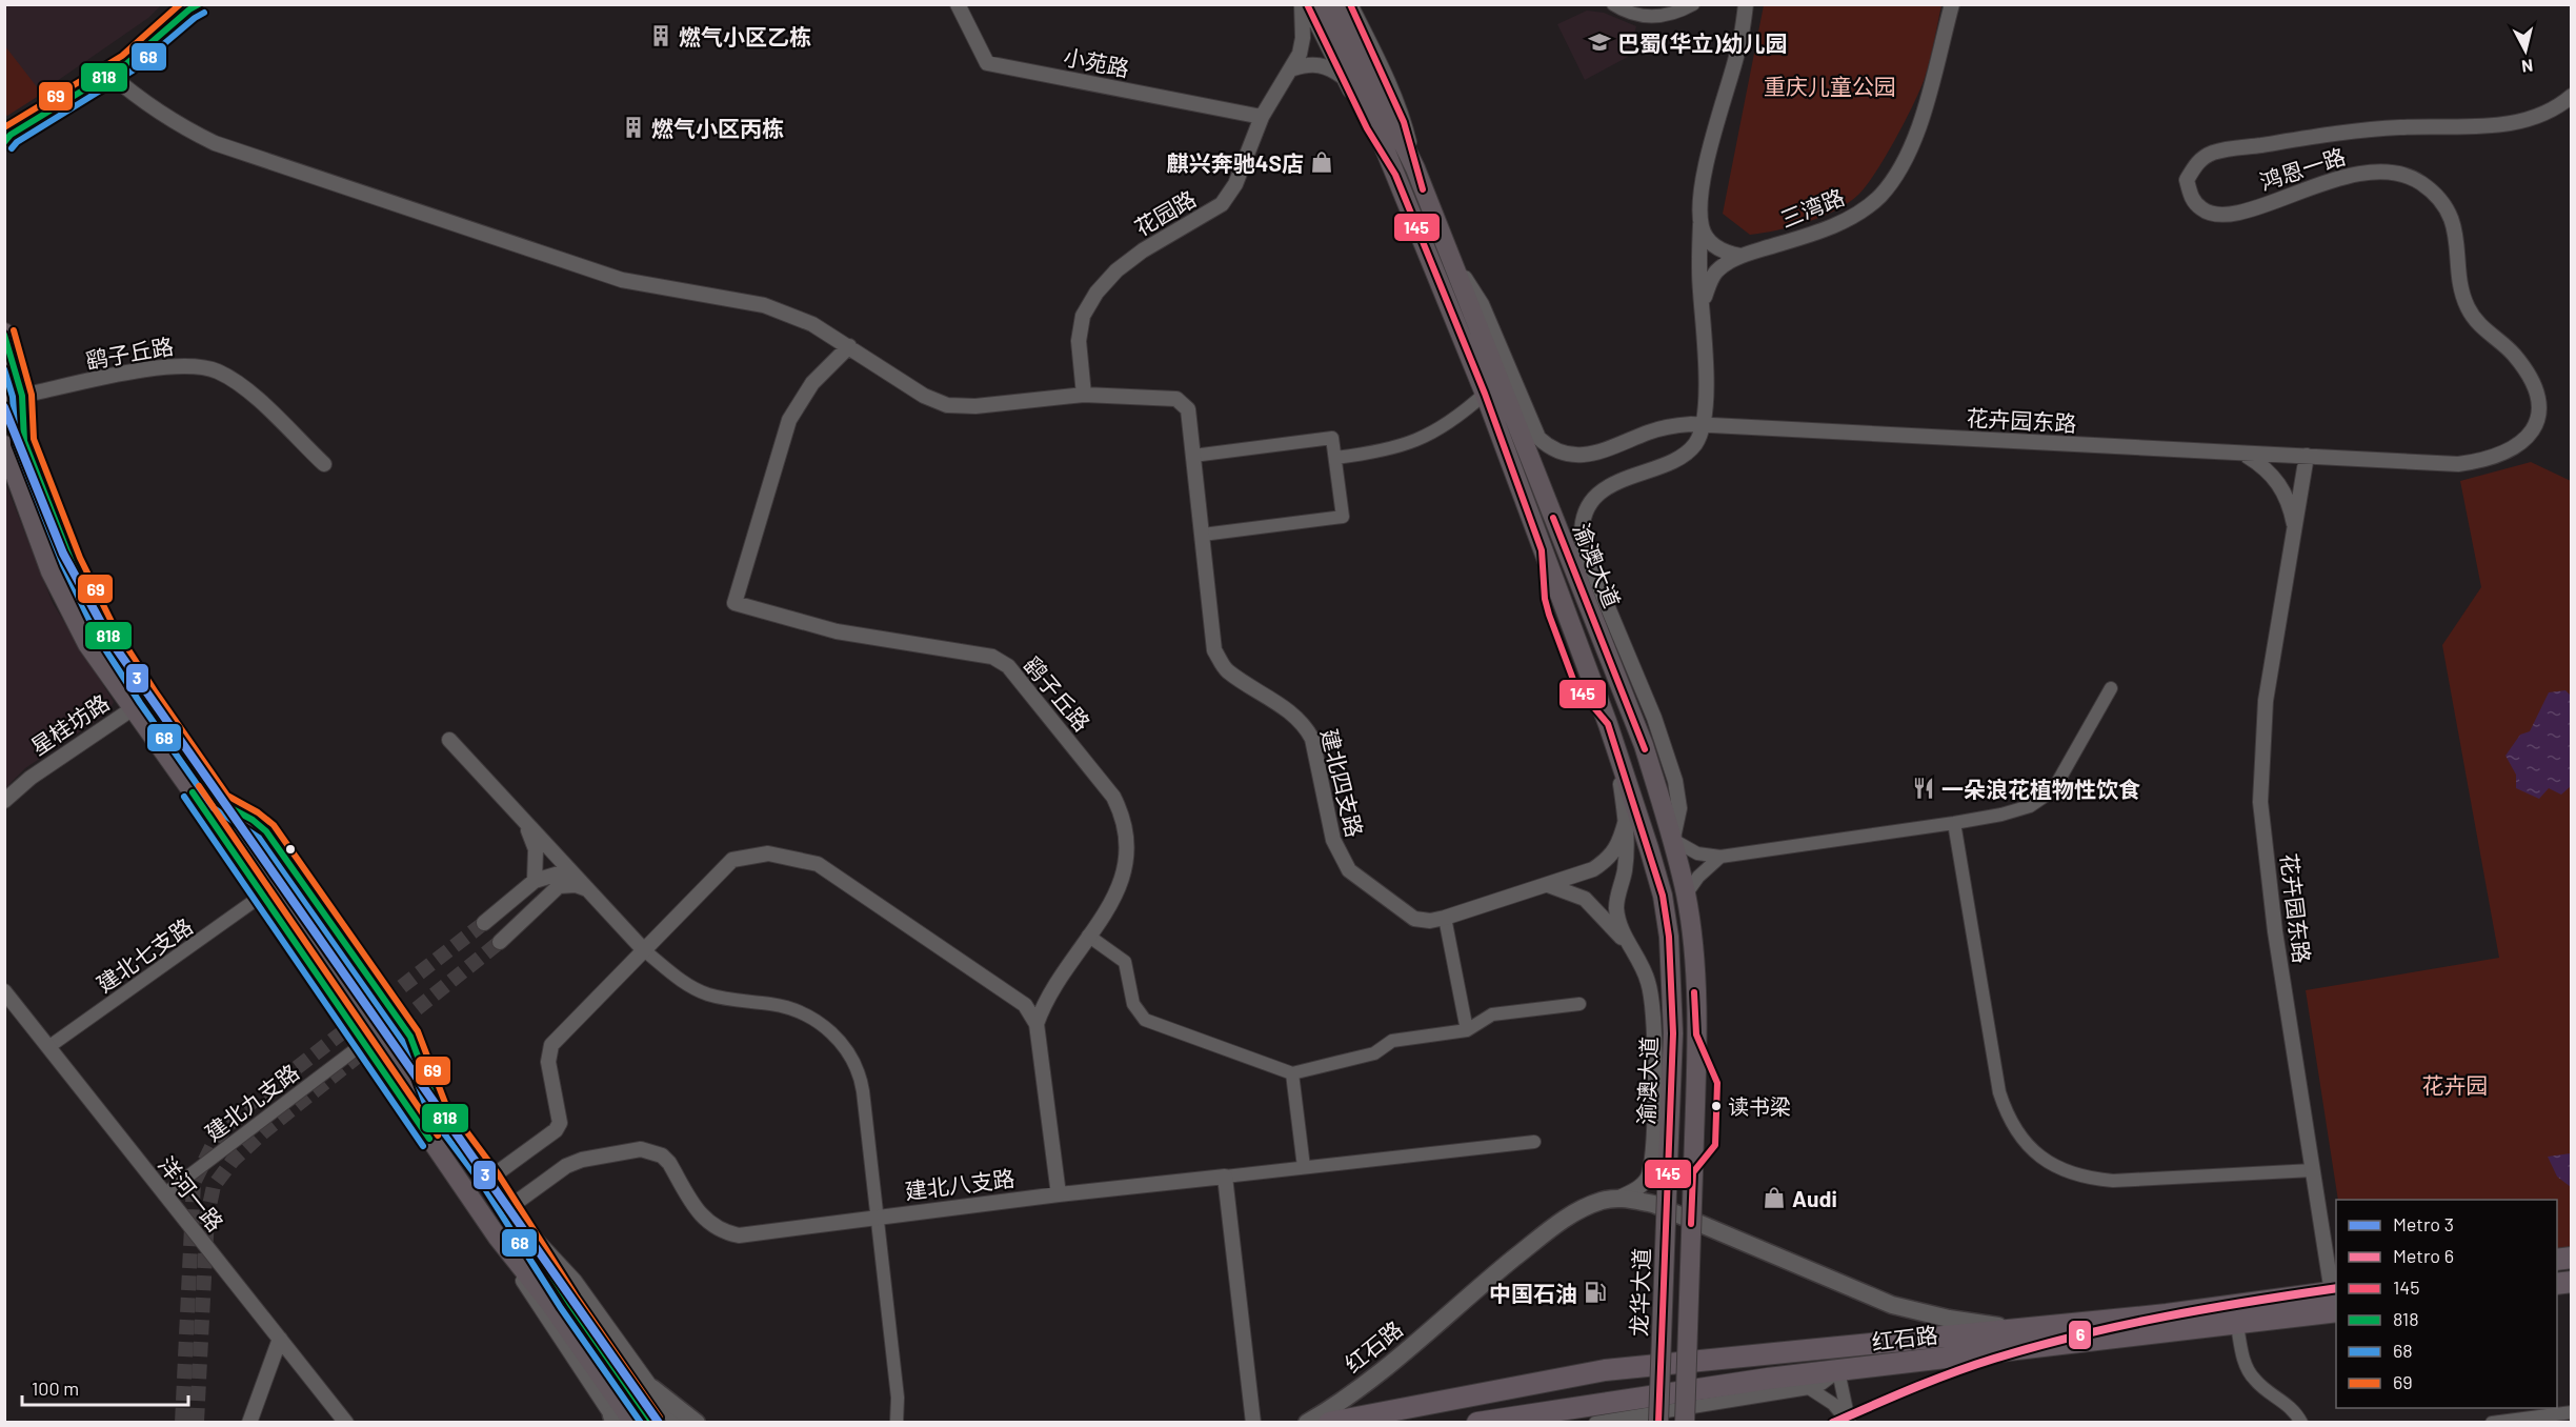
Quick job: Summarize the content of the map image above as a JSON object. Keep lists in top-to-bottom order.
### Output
{
  "streets": {
    "highway": ["红石路"],
    "main road": ["渝澳大道", "龙华大道"],
    "street": [
      "小苑路",
      "鸿恩一路",
      "三湾路",
      "花园路",
      "鹞子丘路",
      "花卉园东路",
      "星桂坊路",
      "建北四支路",
      "建北七支路",
      "建北九支路",
      "建北八支路",
      "洋河一路"
    ]
  },
  "crossings": [
    ["小苑路", "花园路"],
    ["鸿恩一路", "花卉园东路"],
    ["花园路", "建北四支路"],
    ["鹞子丘路", "建北四支路"],
    ["花卉园东路", "渝澳大道"],
    ["花卉园东路", "红石路"],
    ["渝澳大道", "龙华大道"],
    ["建北七支路", "洋河一路"],
    ["建北九支路", "洋河一路"]
  ],
  "parks": ["重庆儿童公园", "花卉园"],
  "places": {
    "building": ["燃气小区乙栋", "燃气小区丙栋"],
    "school or university": ["巴蜀(华立)幼儿园"],
    "shop": ["麒兴奔驰4S店", "Audi"],
    "restaurant": ["一朵浪花植物性饮食"],
    "other": ["读书梁"],
    "fuel station": ["中国石油"]
  },
  "lines": [
    "transit line 145",
    "transit line 818",
    "transit line 69",
    "transit line 68",
    "metro line 3",
    "metro line 6"
  ],
  "legend": [
    "Metro 3",
    "Metro 6",
    "145",
    "818",
    "68",
    "69"
  ],
  "scale_bar": "100 m",
  "north": "bottom"
}
